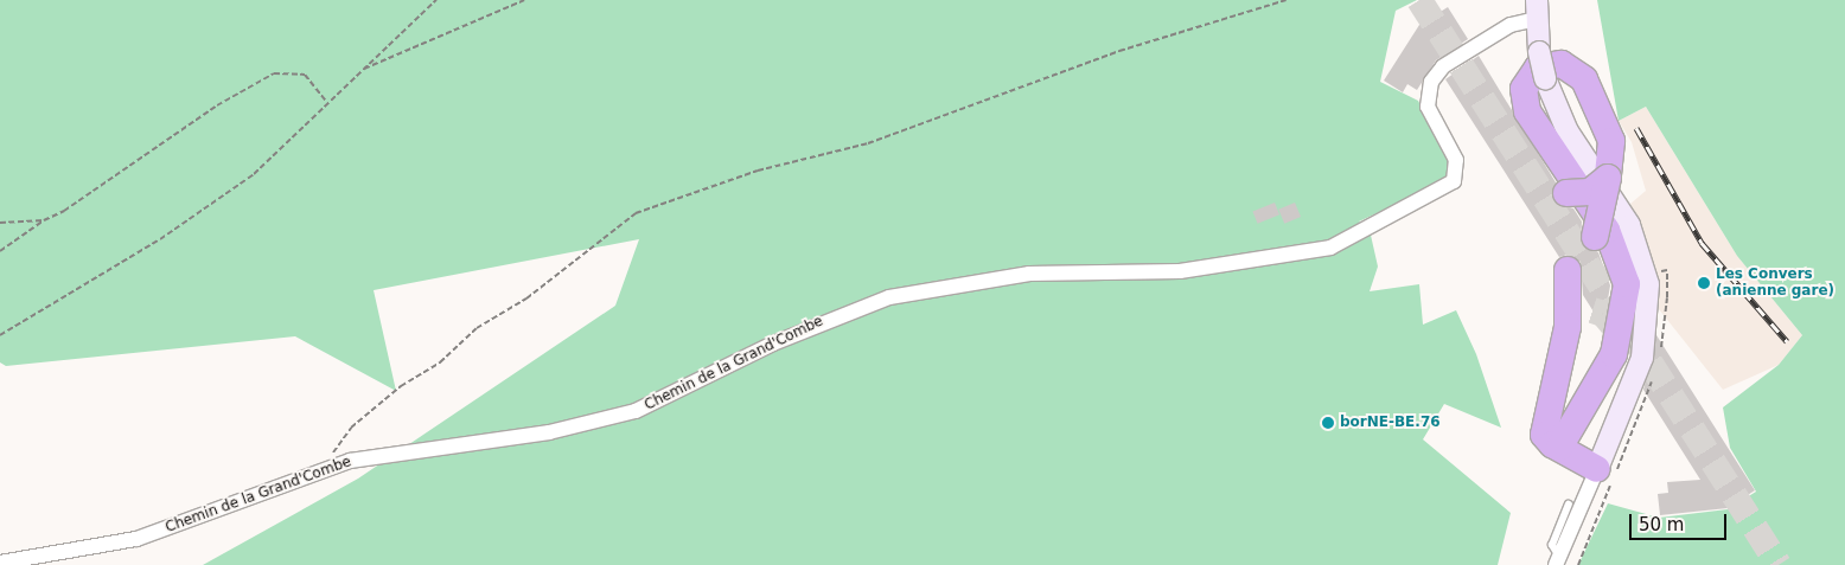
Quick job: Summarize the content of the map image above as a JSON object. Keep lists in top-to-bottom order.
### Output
{
  "streets": {
    "street": ["Chemin de la Grand'Combe"]
  },
  "places": ["Les Convers (anienne gare)", "borNE-BE.76"],
  "scale_bar": "50 m"
}
